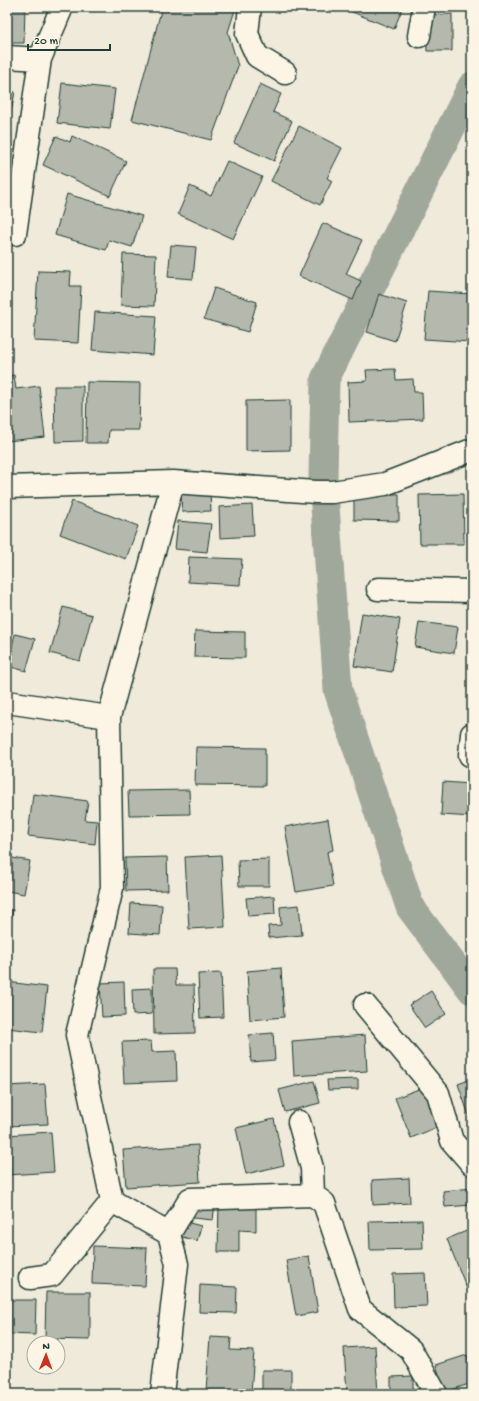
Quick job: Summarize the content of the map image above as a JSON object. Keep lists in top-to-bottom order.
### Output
{
  "scale_bar": "20 m",
  "north": "top"
}
